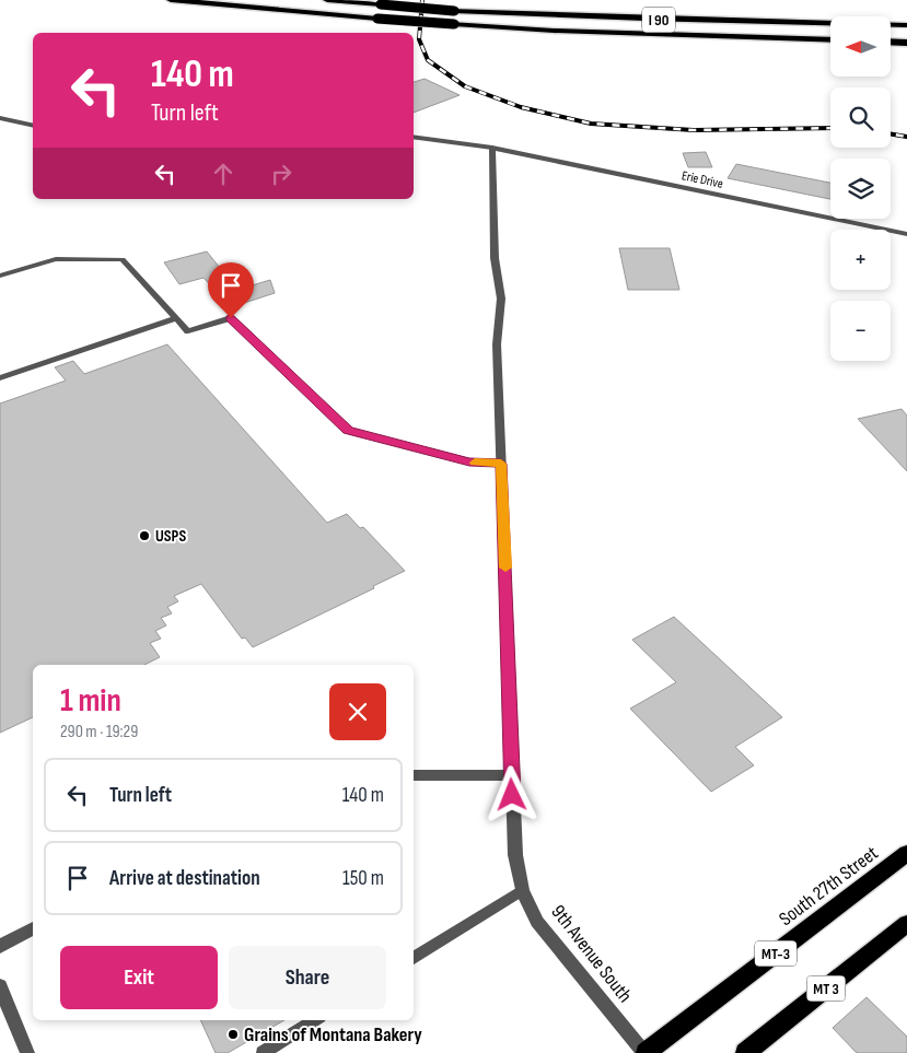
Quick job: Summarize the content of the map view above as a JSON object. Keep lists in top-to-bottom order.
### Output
{
  "streets": {
    "highway": ["I 90"],
    "main road": ["South 27th Street", "MT-3", "MT 3"],
    "street": ["Erie Drive", "9th Avenue South"]
  },
  "crossings": [
    ["Erie Drive", "9th Avenue South"],
    ["South 27th Street", "9th Avenue South"]
  ],
  "places": ["USPS", "Grains of Montana Bakery"],
  "north": "left",
  "page": {
    "map_buttons": ["+", "−"],
    "turn": ["140 m", "Turn left"],
    "heading": ["1 min", "290 m · 19:29"],
    "list": [
      {
        "name": "Turn left",
        "value": "140 m"
      },
      {
        "name": "Arrive at destination",
        "value": "150 m"
      }
    ],
    "buttons": ["Exit", "Share"]
  }
}
